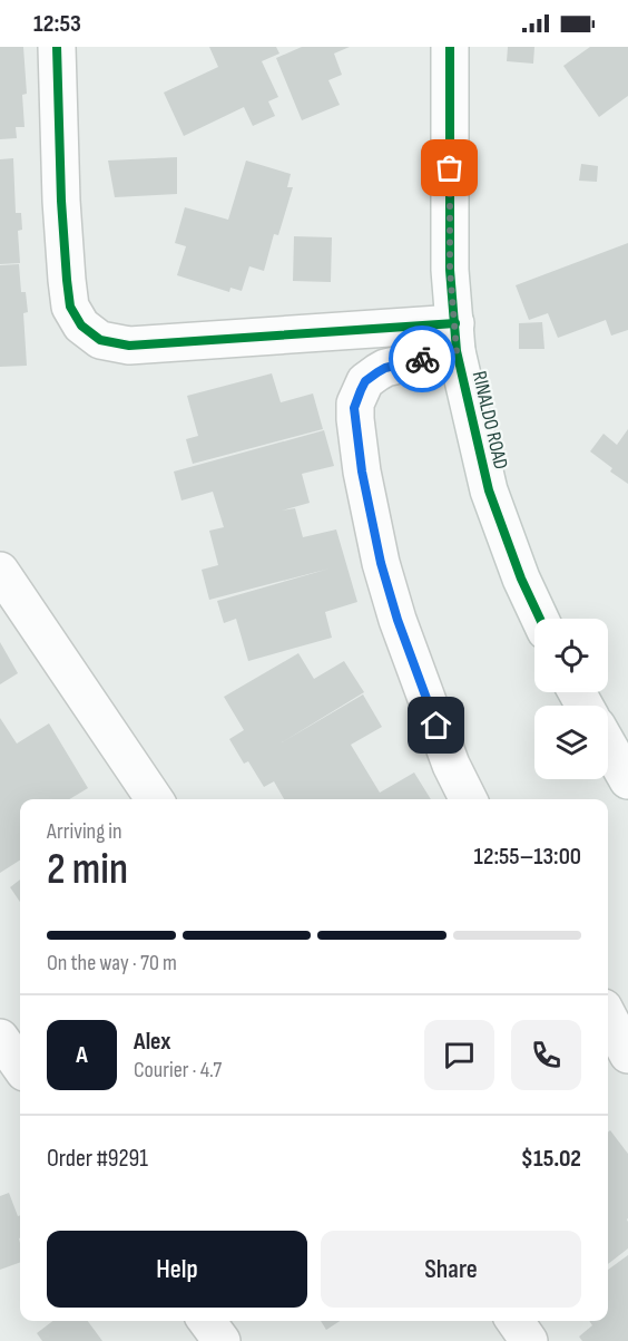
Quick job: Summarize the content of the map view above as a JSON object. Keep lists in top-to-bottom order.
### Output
{
  "streets": {
    "street": ["RINALDO ROAD"]
  },
  "page": {
    "status": "12:53",
    "heading": ["2 min", "Arriving in", "12:55–13:00"],
    "panel": [
      "Alex",
      "Courier · 4.7",
      "Order #9291",
      "$15.02"
    ],
    "bar": "On the way · 70 m",
    "round": "A",
    "buttons": ["Help", "Share"]
  }
}
